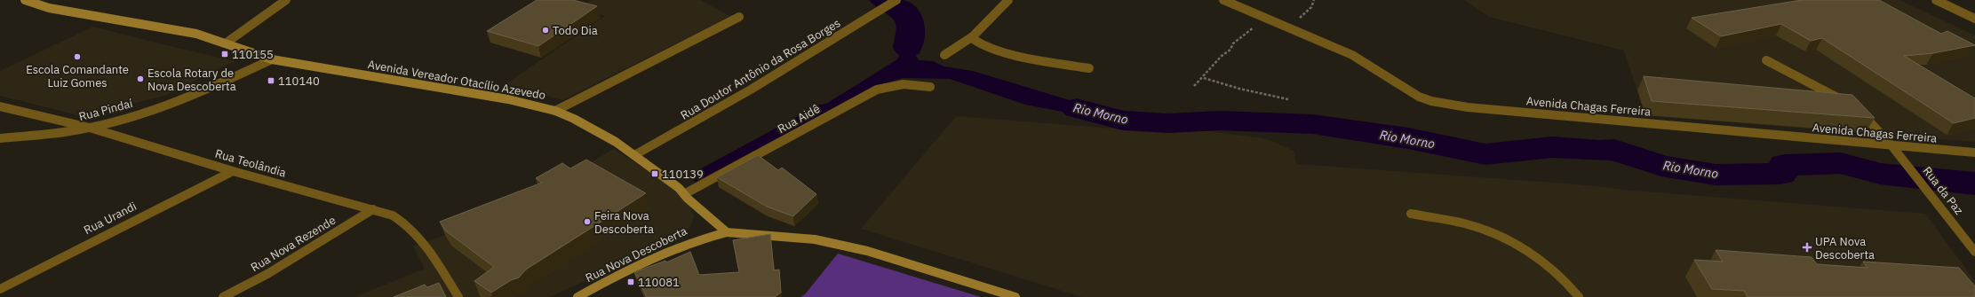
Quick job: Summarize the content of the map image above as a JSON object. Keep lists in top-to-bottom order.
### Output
{
  "streets": {
    "main road": ["Avenida Vereador Otacílio Azevedo", "Rua Nova Descoberta"],
    "street": [
      "Rua Doutor Antônio da Rosa Borges",
      "Avenida Chagas Ferreira",
      "Rua Pindaí",
      "Rua Aidê",
      "Rua Teolândia",
      "Rua da Paz",
      "Rua Urandi",
      "Rua Nova Rezende"
    ]
  },
  "crossings": [
    ["Rua Doutor Antônio da Rosa Borges", "Avenida Vereador Otacílio Azevedo"],
    ["Avenida Vereador Otacílio Azevedo", "Rua Pindaí"],
    ["Avenida Vereador Otacílio Azevedo", "Rua Aidê"],
    ["Avenida Vereador Otacílio Azevedo", "Rua Nova Descoberta"],
    ["Avenida Chagas Ferreira", "Rua da Paz"],
    ["Rua Pindaí", "Rua Teolândia"],
    ["Rua Teolândia", "Rua Urandi"],
    ["Rua Teolândia", "Rua Nova Rezende"]
  ],
  "water": ["Rio Morno"],
  "places": {
    "other": [
      "Todo Dia",
      "Escola Comandante Luiz Gomes",
      "Escola Rotary de Nova Descoberta",
      "Feira Nova Descoberta"
    ],
    "transit": [
      "110155",
      "110140",
      "110139",
      "110081"
    ],
    "health": ["UPA Nova Descoberta"]
  }
}
